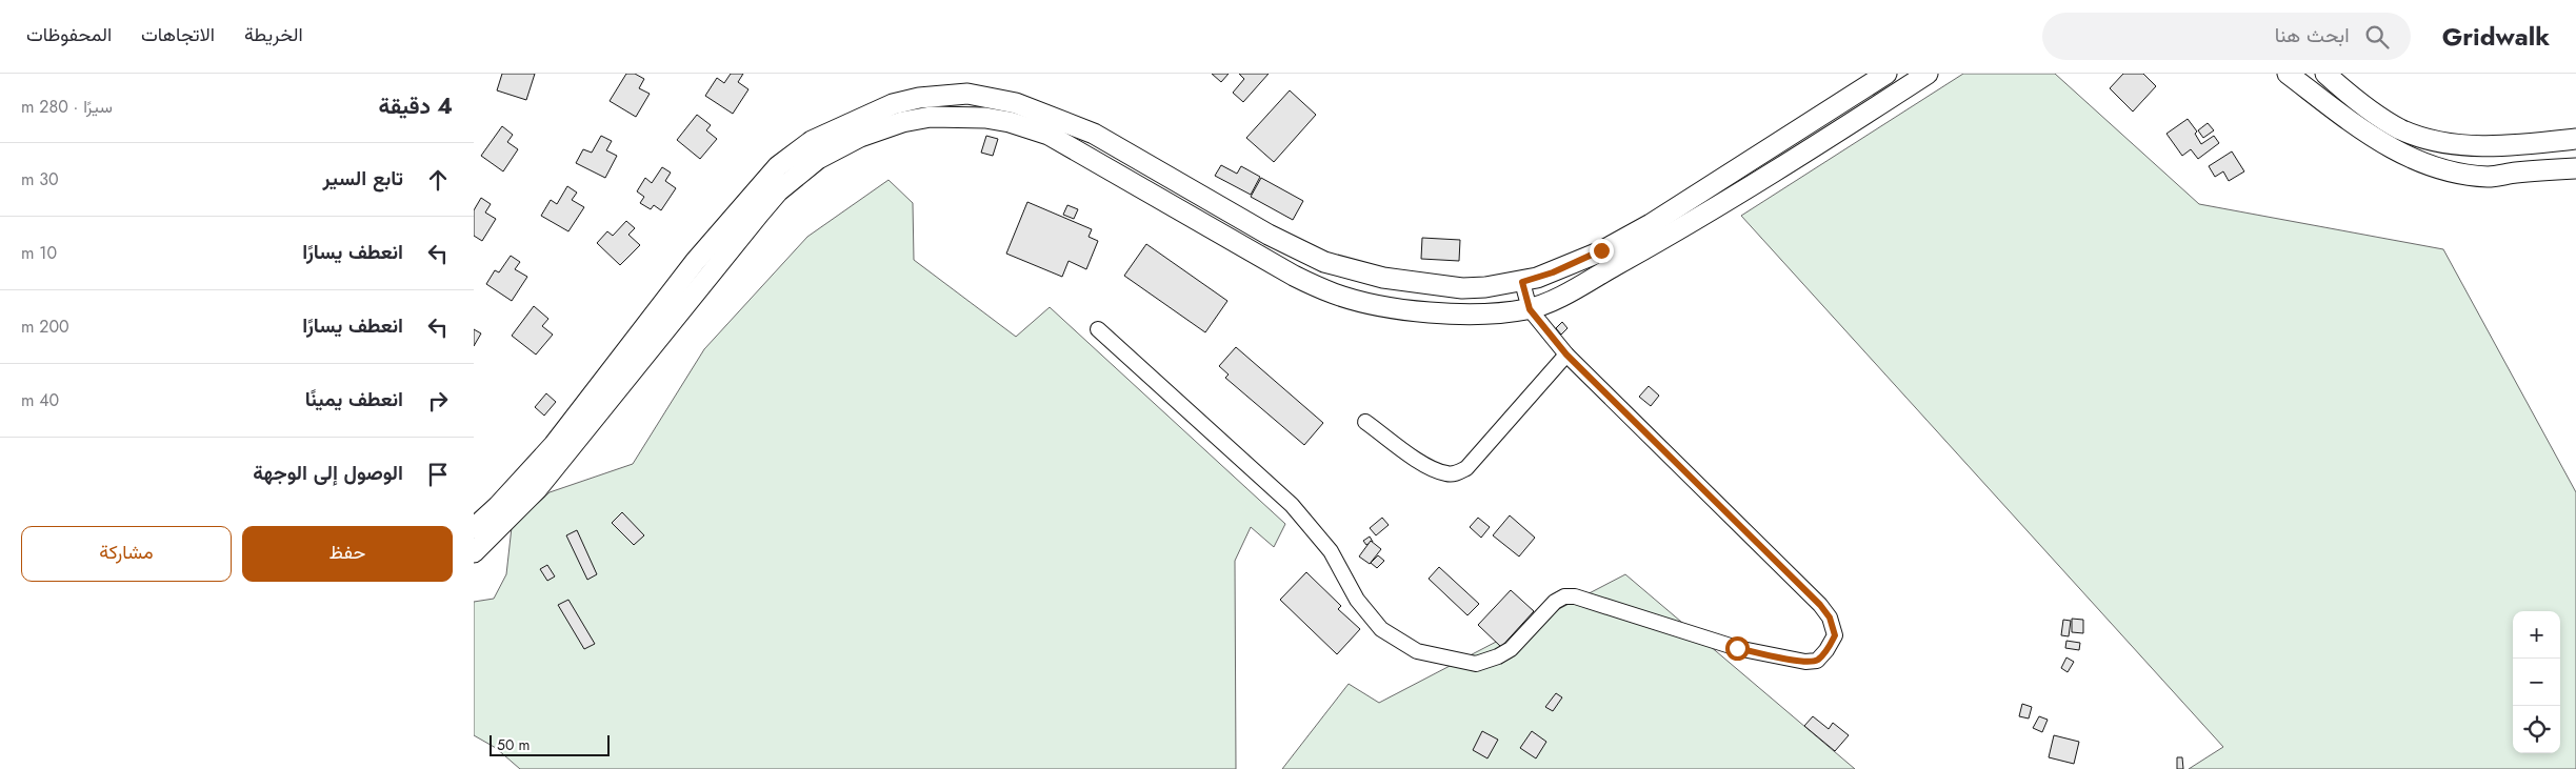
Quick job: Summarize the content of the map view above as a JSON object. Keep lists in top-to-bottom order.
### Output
{
  "scale_bar": "50 m",
  "page": {
    "header": "Gridwalk",
    "search": "ابحث هنا",
    "nav": ["الخريطة", "الاتجاهات", "المحفوظات"],
    "heading": ["4 دقيقة", "سيرًا · 280 m"],
    "list": [
      ["تابع السير", "30 m"],
      ["انعطف يسارًا", "10 m"],
      ["انعطف يسارًا", "200 m"],
      ["انعطف يمينًا", "40 m"],
      "الوصول إلى الوجهة"
    ],
    "buttons": ["حفظ", "مشاركة"],
    "map_buttons": ["+", "−"],
    "scale": "50 m"
  }
}
